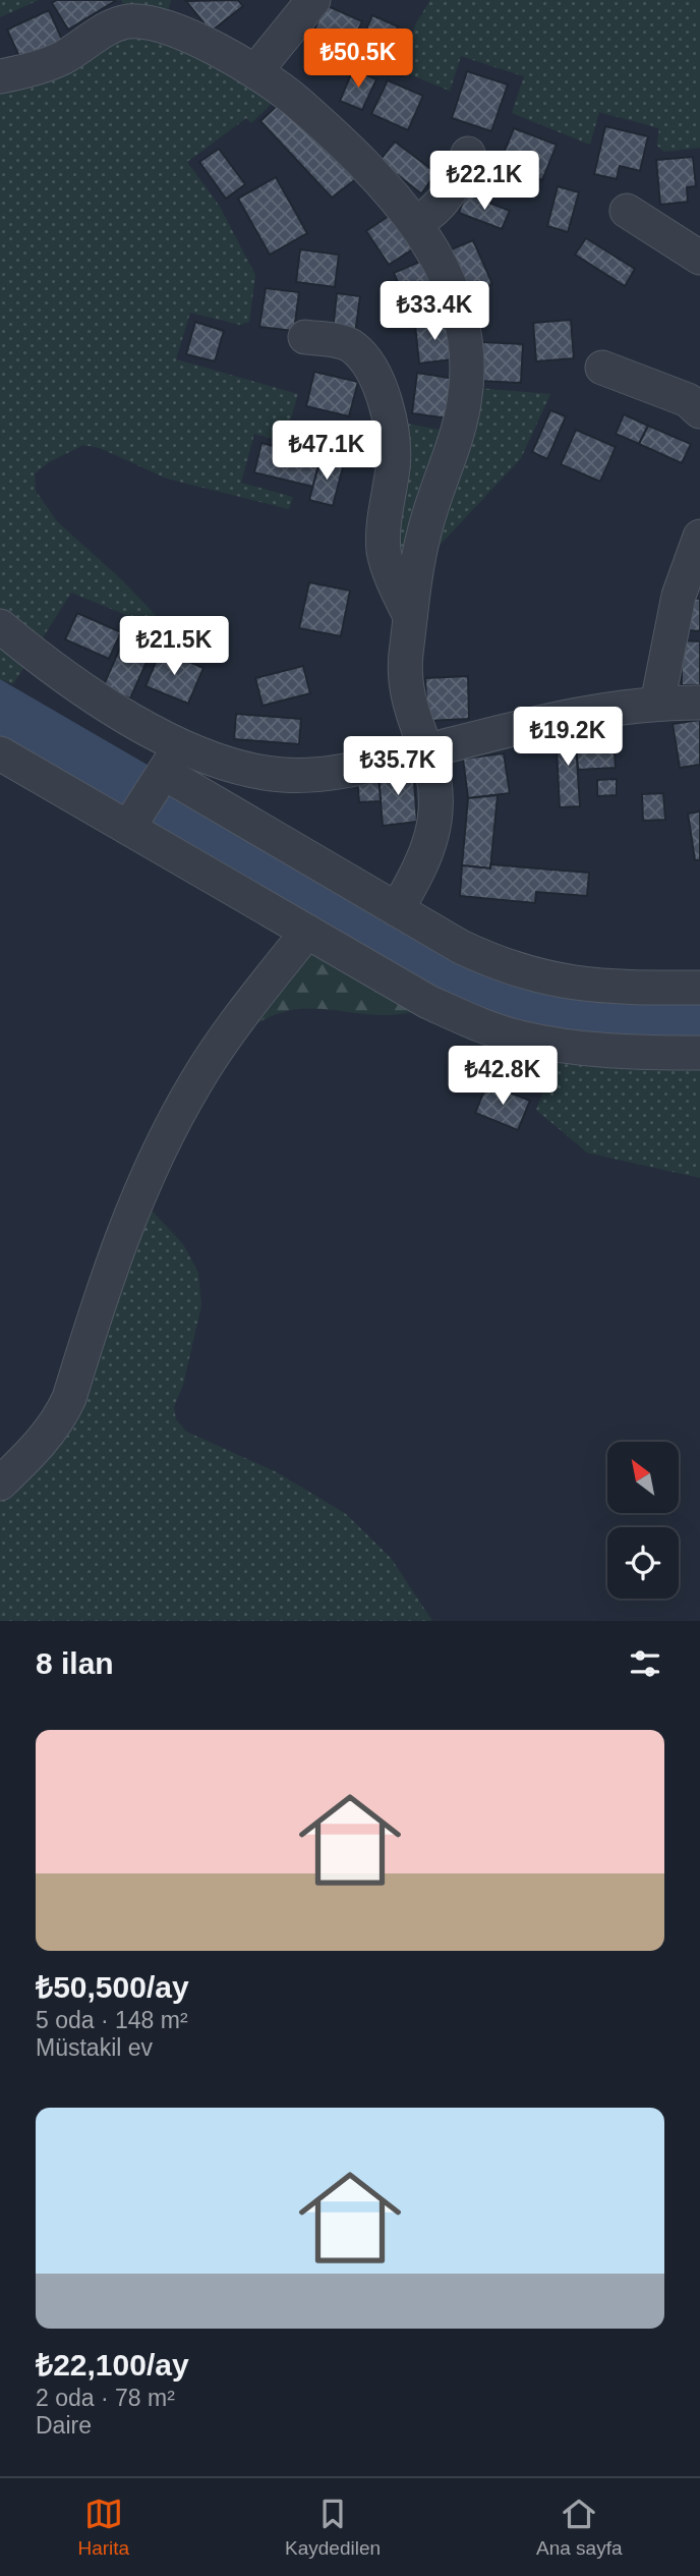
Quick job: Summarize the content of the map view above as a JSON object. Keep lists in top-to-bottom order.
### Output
{
  "north": "top left",
  "page": {
    "price": [
      "₺50.5K",
      "₺22.1K",
      "₺33.4K",
      "₺47.1K",
      "₺21.5K",
      "₺19.2K",
      "₺35.7K",
      "₺42.8K"
    ],
    "heading": "8 ilan",
    "list": [
      {
        "name": "₺50,500/ay",
        "note": "5 oda · 148 m² · Müstakil ev"
      },
      {
        "name": "₺22,100/ay",
        "note": "2 oda · 78 m² · Daire"
      }
    ],
    "tabs": ["Harita", "Kaydedilen", "Ana sayfa"]
  }
}
